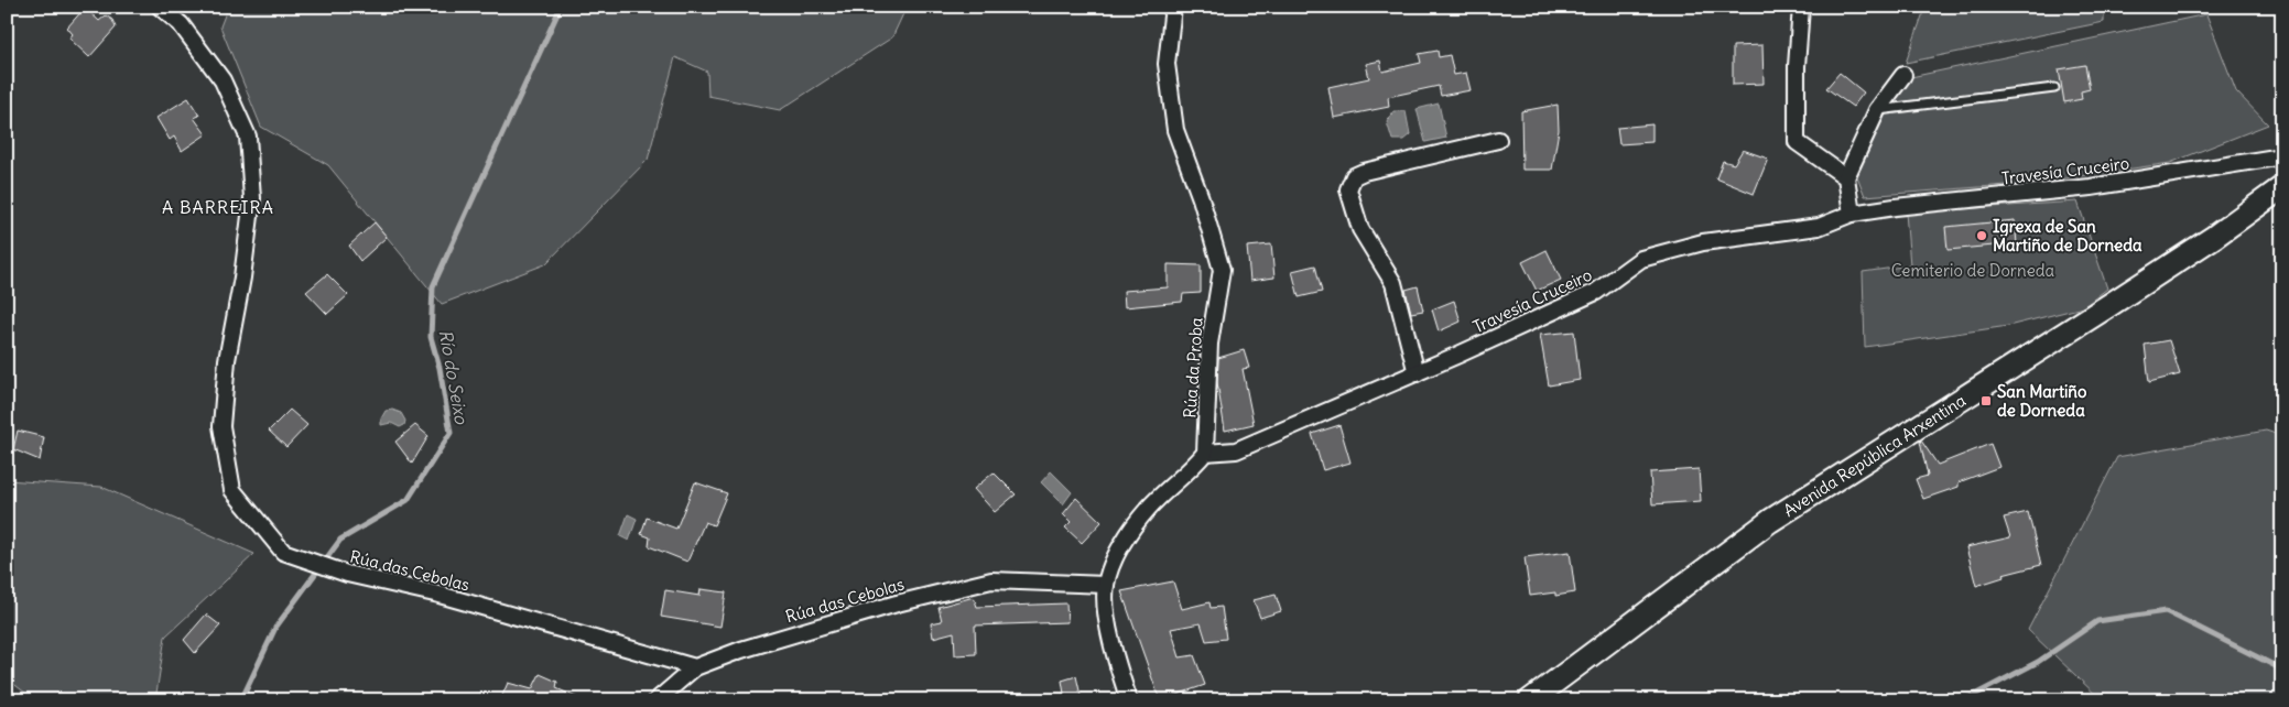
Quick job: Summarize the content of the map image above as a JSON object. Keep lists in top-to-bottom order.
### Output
{
  "streets": {
    "main road": ["Avenida República Arxentina"],
    "street": ["Travesía Cruceiro", "Rúa da Proba", "Rúa das Cebolas"]
  },
  "crossings": [
    ["Travesía Cruceiro", "Rúa da Proba"]
  ],
  "districts": ["A BARREIRA"],
  "water": ["Río do Seixo"],
  "parks": ["Cemiterio de Dorneda"],
  "places": {
    "other": ["Igrexa de San Martiño de Dorneda"],
    "transit": ["San Martiño de Dorneda"]
  }
}
